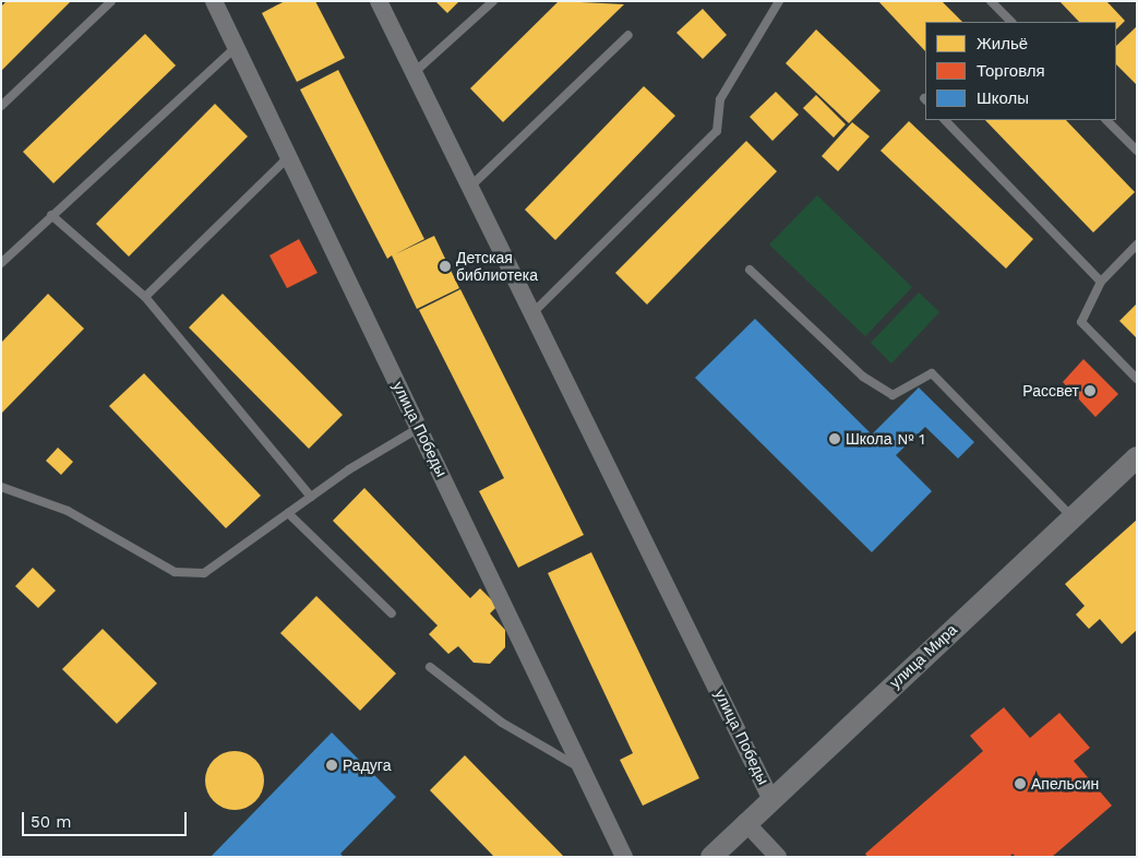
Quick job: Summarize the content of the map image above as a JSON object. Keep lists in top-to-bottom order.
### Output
{
  "streets": {
    "street": ["улица Победы", "улица Мира"]
  },
  "crossings": [
    ["улица Победы", "улица Мира"]
  ],
  "places": [
    "Детская библиотека",
    "Рассвет",
    "Школа № 1",
    "Радуга",
    "Апельсин"
  ],
  "legend": ["Жильё", "Торговля", "Школы"],
  "scale_bar": "50 m"
}
